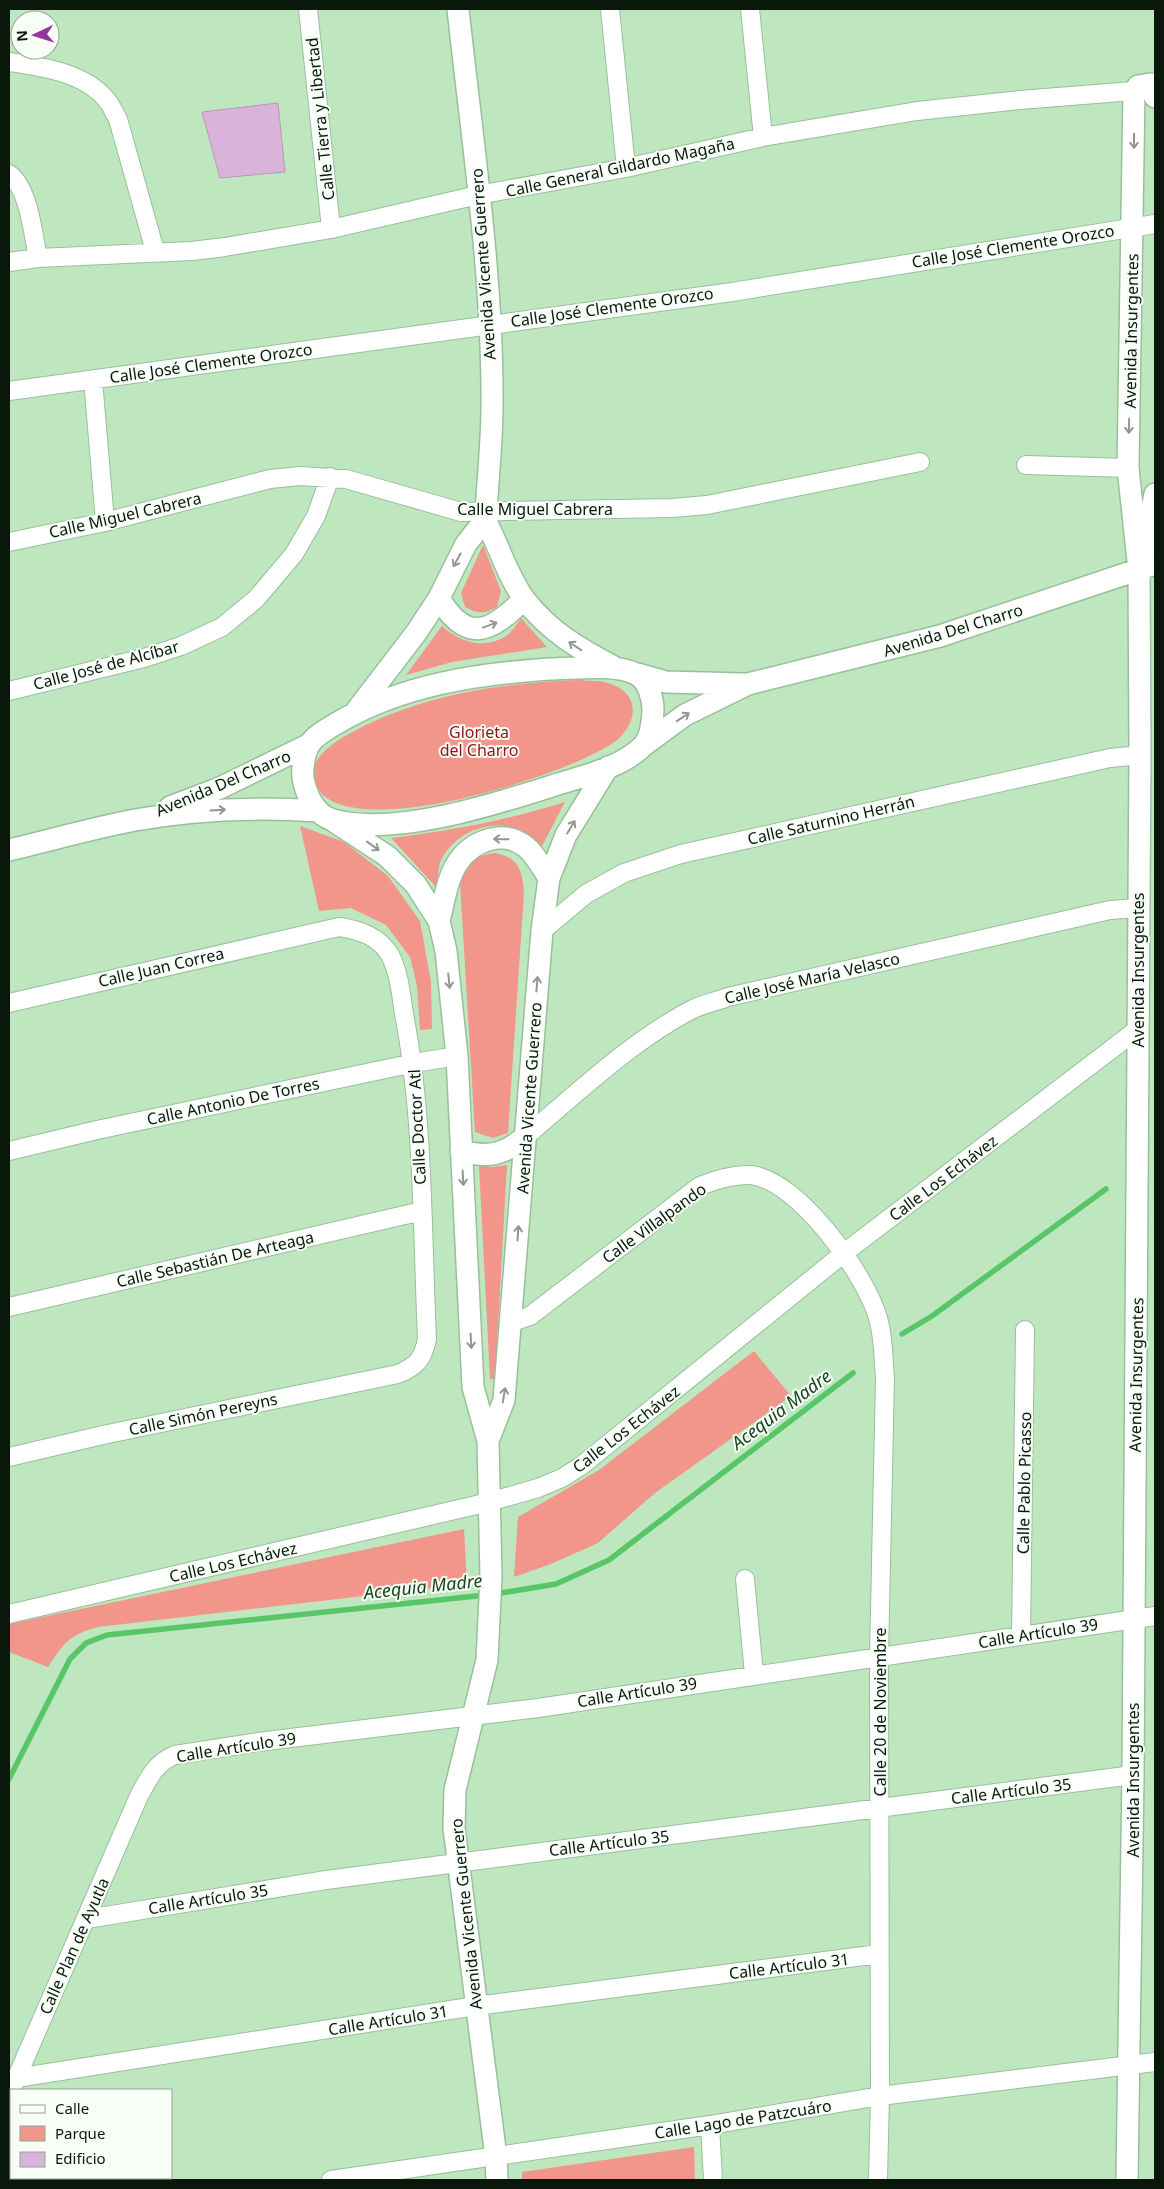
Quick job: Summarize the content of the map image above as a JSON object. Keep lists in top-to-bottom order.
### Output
{
  "streets": {
    "street": [
      "Calle Tierra y Libertad",
      "Calle General Gildardo Magaña",
      "Calle José Clemente Orozco",
      "Avenida Vicente Guerrero",
      "Avenida Insurgentes",
      "Calle Miguel Cabrera",
      "Avenida Del Charro",
      "Calle José de Alcíbar",
      "Calle Saturnino Herrán",
      "Calle Juan Correa",
      "Calle José María Velasco",
      "Calle Antonio De Torres",
      "Calle Doctor Atl",
      "Calle Los Echávez",
      "Calle Villalpando",
      "Calle Sebastián De Arteaga",
      "Calle Simón Pereyns",
      "Calle Pablo Picasso",
      "Calle Artículo 39",
      "Calle 20 de Noviembre",
      "Calle Artículo 35",
      "Calle Plan de Ayutla",
      "Calle Artículo 31",
      "Calle Lago de Patzcuáro"
    ]
  },
  "crossings": [
    ["Calle Tierra y Libertad", "Calle General Gildardo Magaña"],
    ["Calle General Gildardo Magaña", "Avenida Vicente Guerrero"],
    ["Calle General Gildardo Magaña", "Avenida Insurgentes"],
    ["Calle José Clemente Orozco", "Avenida Vicente Guerrero"],
    ["Calle José Clemente Orozco", "Avenida Insurgentes"],
    ["Avenida Vicente Guerrero", "Calle Miguel Cabrera"],
    ["Avenida Vicente Guerrero", "Avenida Del Charro"],
    ["Avenida Vicente Guerrero", "Calle Saturnino Herrán"],
    ["Avenida Vicente Guerrero", "Calle José María Velasco"],
    ["Avenida Vicente Guerrero", "Calle Antonio De Torres"],
    ["Avenida Vicente Guerrero", "Calle Los Echávez"],
    ["Avenida Vicente Guerrero", "Calle Villalpando"],
    ["Avenida Vicente Guerrero", "Calle Artículo 39"],
    ["Avenida Vicente Guerrero", "Calle Artículo 35"],
    ["Avenida Vicente Guerrero", "Calle Artículo 31"],
    ["Avenida Vicente Guerrero", "Calle Lago de Patzcuáro"],
    ["Avenida Insurgentes", "Avenida Del Charro"],
    ["Avenida Insurgentes", "Calle Saturnino Herrán"],
    ["Avenida Insurgentes", "Calle José María Velasco"],
    ["Avenida Insurgentes", "Calle Los Echávez"],
    ["Avenida Insurgentes", "Calle Artículo 39"],
    ["Avenida Insurgentes", "Calle Artículo 35"],
    ["Avenida Insurgentes", "Calle Lago de Patzcuáro"],
    ["Calle Miguel Cabrera", "Calle José de Alcíbar"],
    ["Calle Juan Correa", "Calle Doctor Atl"],
    ["Calle Antonio De Torres", "Calle Doctor Atl"],
    ["Calle Doctor Atl", "Calle Sebastián De Arteaga"],
    ["Calle Doctor Atl", "Calle Simón Pereyns"],
    ["Calle Los Echávez", "Calle Villalpando"],
    ["Calle Los Echávez", "Calle 20 de Noviembre"],
    ["Calle Villalpando", "Calle 20 de Noviembre"],
    ["Calle Pablo Picasso", "Calle Artículo 39"],
    ["Calle Artículo 39", "Calle 20 de Noviembre"],
    ["Calle Artículo 39", "Calle Plan de Ayutla"],
    ["Calle 20 de Noviembre", "Calle Artículo 35"],
    ["Calle 20 de Noviembre", "Calle Artículo 31"],
    ["Calle 20 de Noviembre", "Calle Lago de Patzcuáro"],
    ["Calle Artículo 35", "Calle Plan de Ayutla"],
    ["Calle Plan de Ayutla", "Calle Artículo 31"]
  ],
  "water": ["Acequia Madre"],
  "parks": ["Glorieta del Charro"],
  "legend": ["Calle", "Parque", "Edificio"],
  "north": "left"
}
